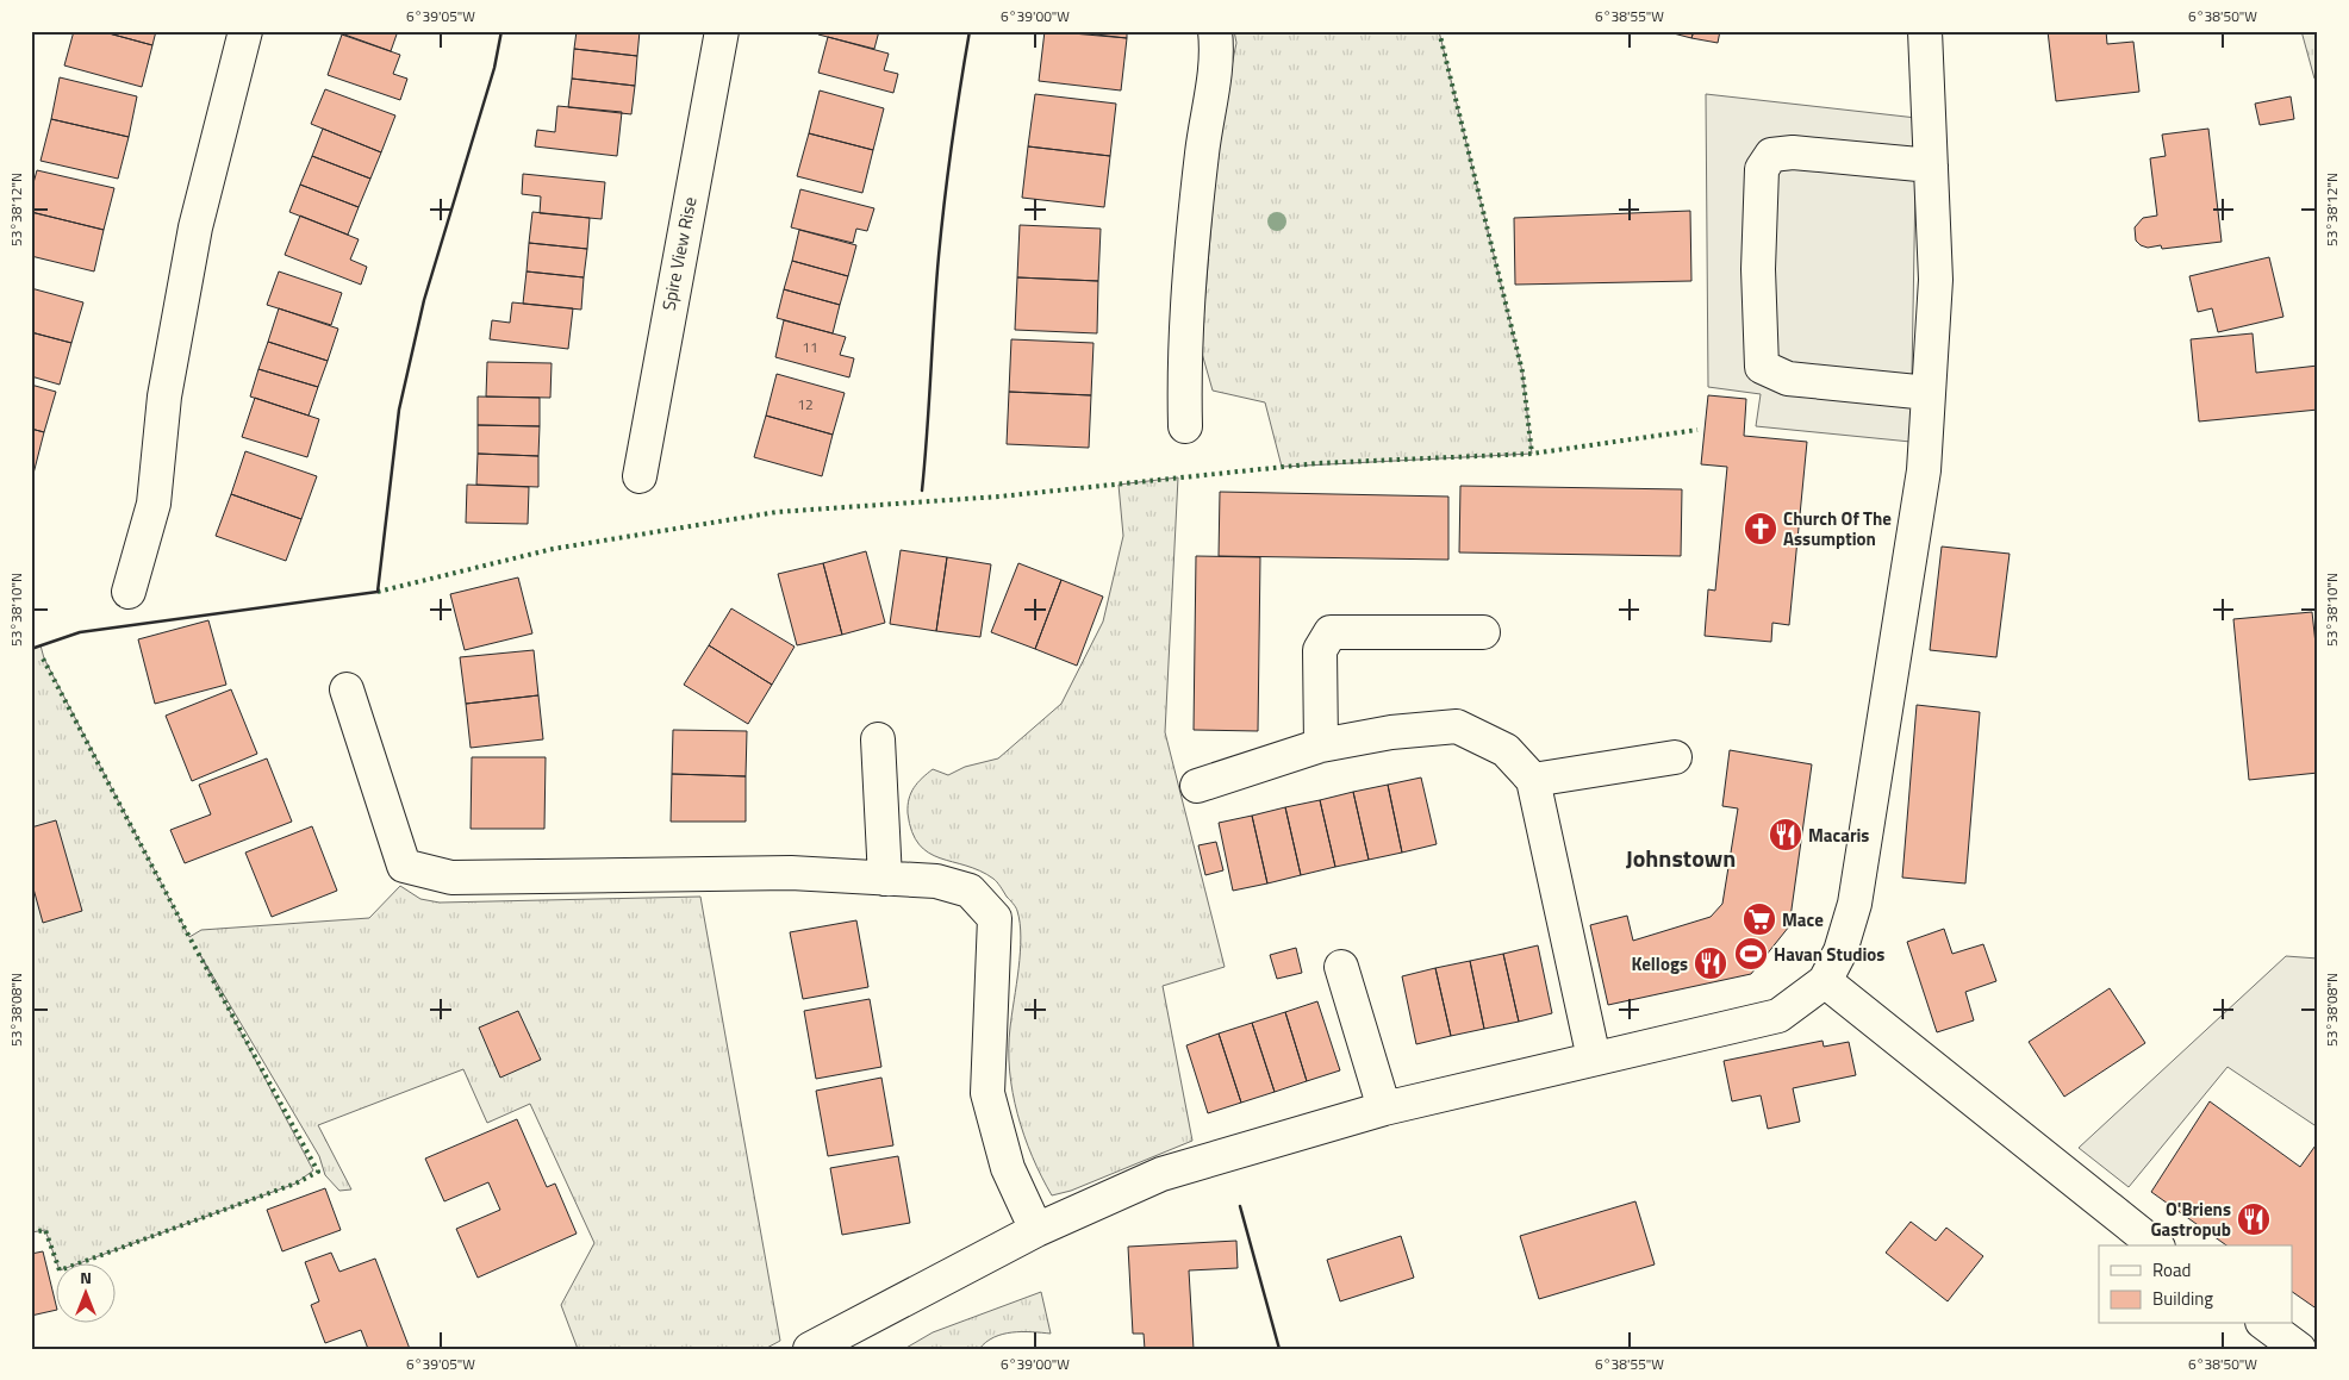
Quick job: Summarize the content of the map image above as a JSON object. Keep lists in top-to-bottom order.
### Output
{
  "streets": {
    "street": ["Spire View Rise"]
  },
  "districts": ["Johnstown"],
  "places": {
    "church": ["Church Of The Assumption"],
    "restaurant": ["Macaris", "Kellogs", "O'Briens Gastropub"],
    "supermarket": ["Mace"],
    "sports": ["Havan Studios"]
  },
  "house_numbers": ["11", "12"],
  "legend": ["Road", "Building"],
  "north": "top",
  "coordinates": [
    "6°39'05\"W",
    "6°39'00\"W",
    "6°38'55\"W",
    "6°38'50\"W",
    "53°38'12\"N",
    "53°38'10\"N",
    "53°38'08\"N"
  ]
}
